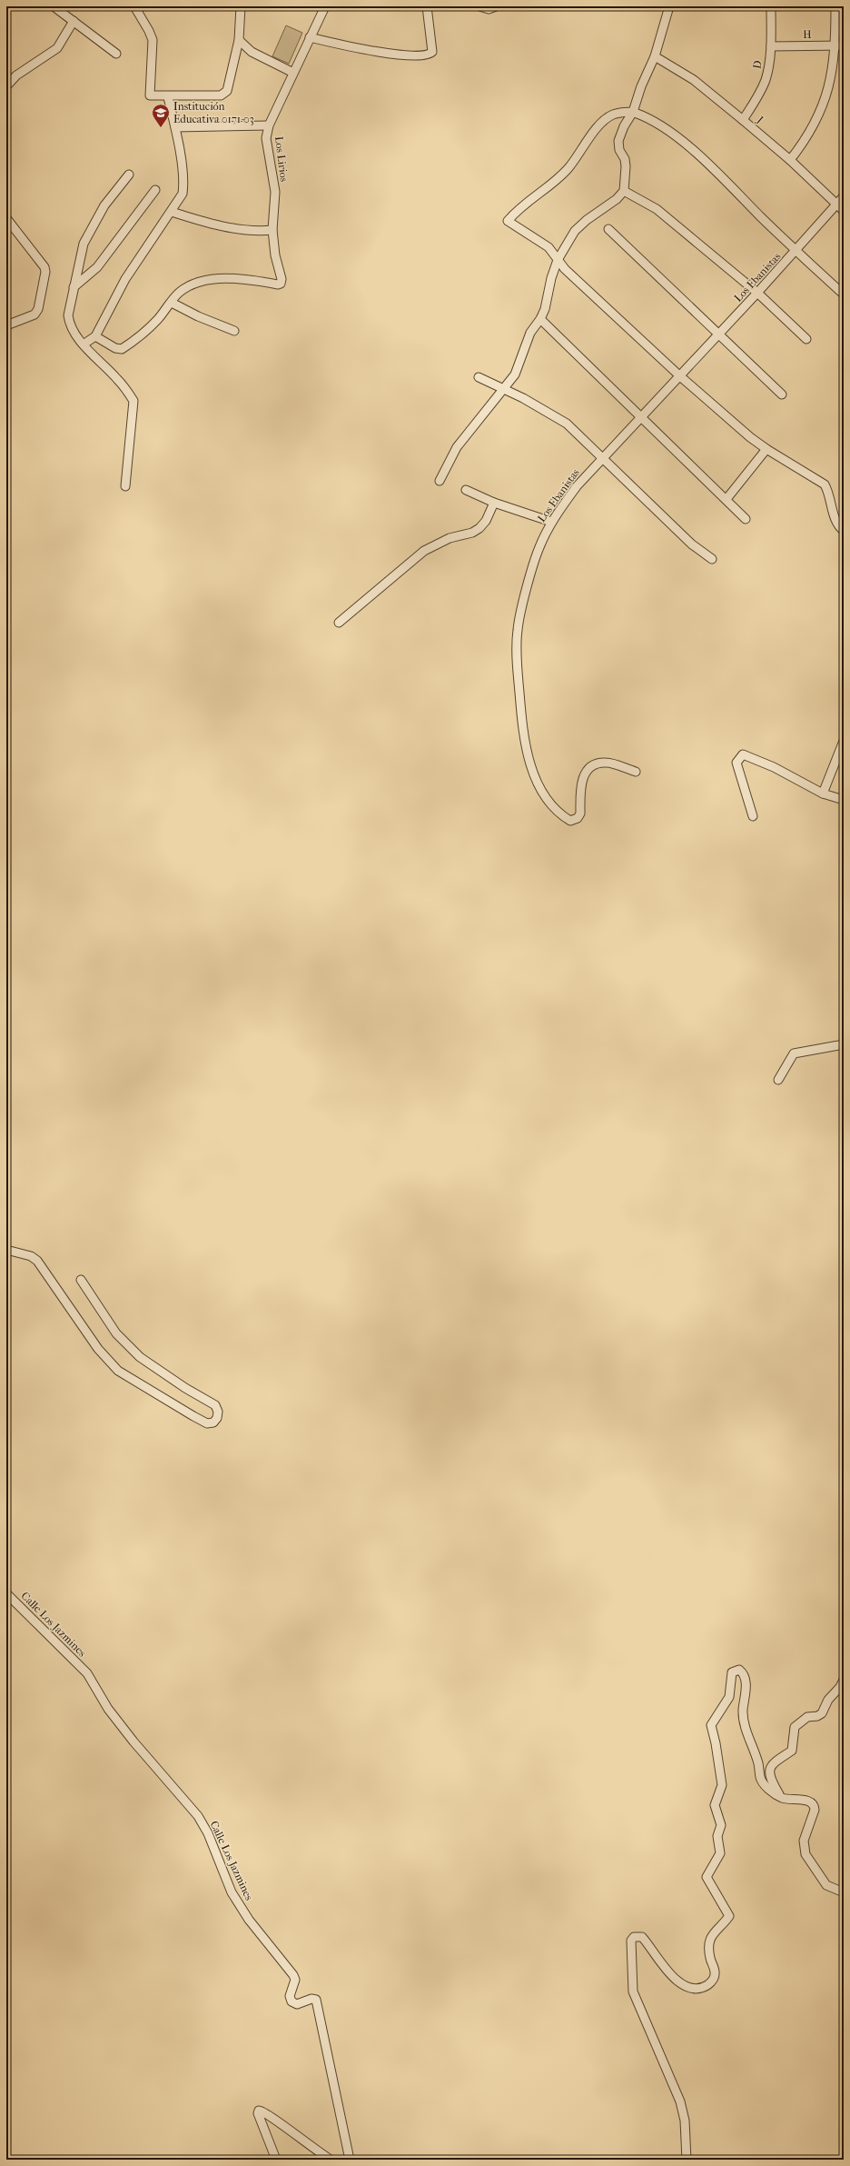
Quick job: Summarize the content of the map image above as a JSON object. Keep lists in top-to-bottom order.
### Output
{
  "streets": {
    "street": [
      "H",
      "D",
      "J",
      "Los Lirios",
      "Los Ebanistas",
      "Calle Los Jazmines"
    ]
  },
  "crossings": [
    ["H", "D"],
    ["D", "J"],
    ["J", "Los Ebanistas"]
  ],
  "places": {
    "school or university": ["Institución Educativa 0171-03"]
  }
}
